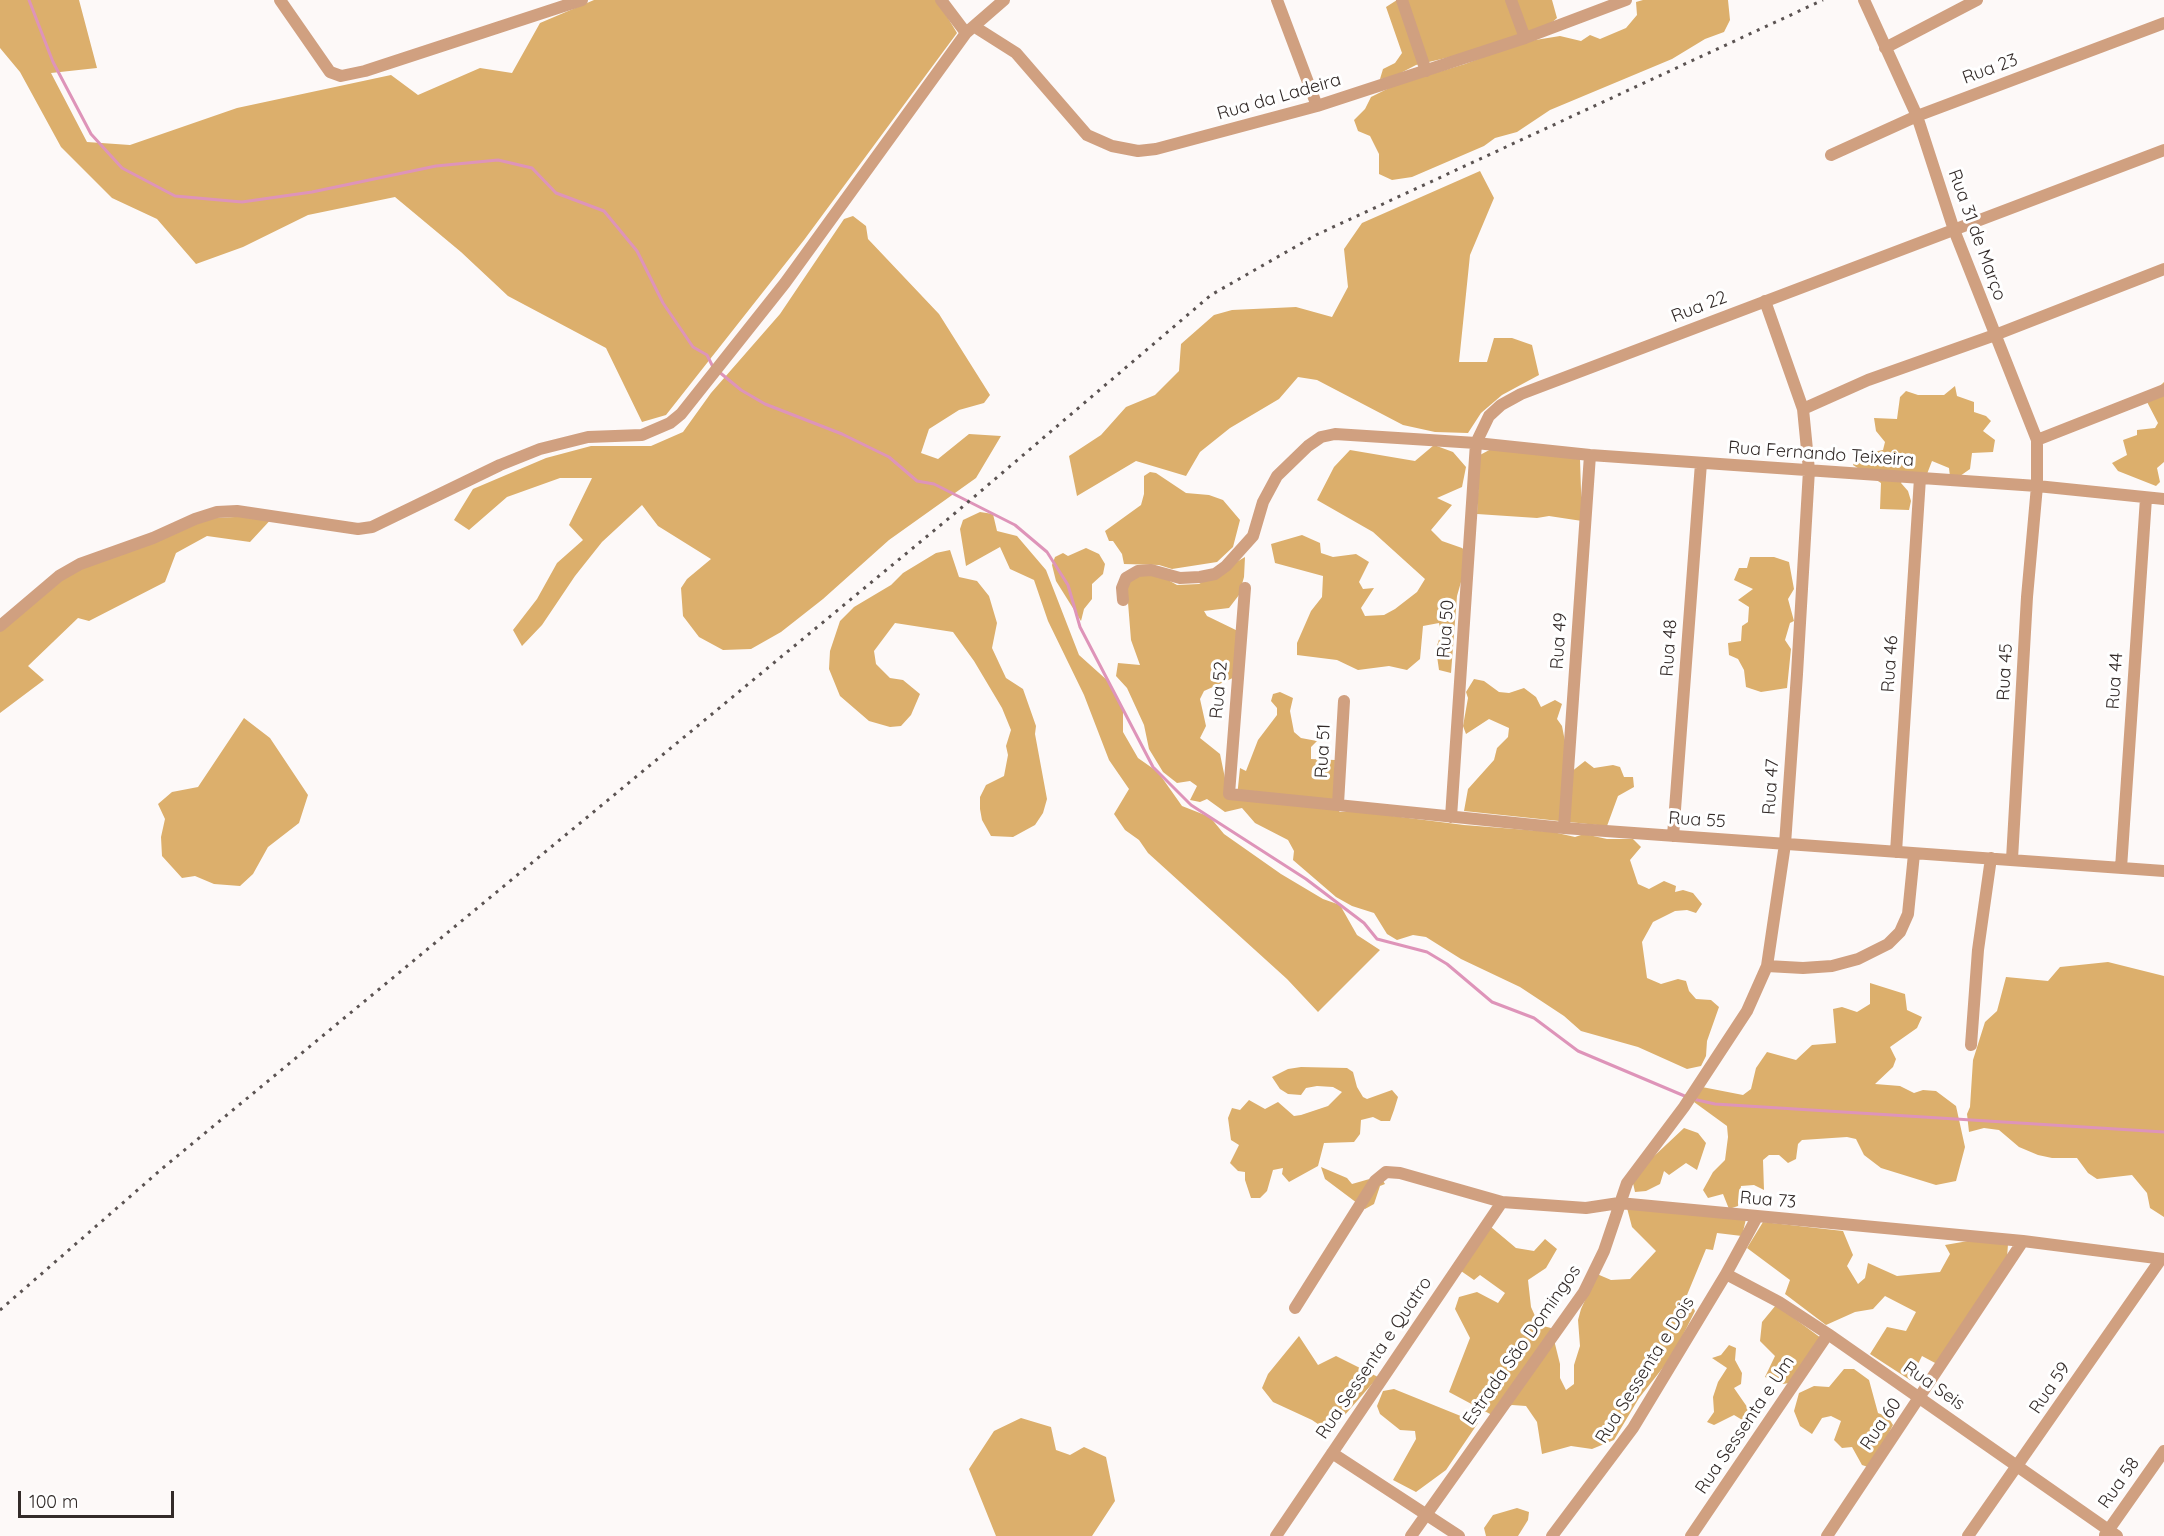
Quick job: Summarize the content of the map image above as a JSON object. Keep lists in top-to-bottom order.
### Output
{
  "streets": {
    "street": [
      "Rua 23",
      "Rua da Ladeira",
      "Rua 31 de Março",
      "Rua 22",
      "Rua Fernando Teixeira",
      "Rua 50",
      "Rua 49",
      "Rua 48",
      "Rua 46",
      "Rua 45",
      "Rua 44",
      "Rua 52",
      "Rua 51",
      "Rua 47",
      "Rua 55",
      "Rua 73",
      "Estrada São Domingos",
      "Rua Sessenta e Quatro",
      "Rua Sessenta e Dois",
      "Rua Seis",
      "Rua 59",
      "Rua 60",
      "Rua Sessenta e Um",
      "Rua 58"
    ]
  },
  "crossings": [
    ["Rua 23", "Rua 31 de Março"],
    ["Rua 31 de Março", "Rua 22"],
    ["Rua 31 de Março", "Rua Fernando Teixeira"],
    ["Rua 31 de Março", "Rua 45"],
    ["Rua 22", "Rua Fernando Teixeira"],
    ["Rua 22", "Rua 50"],
    ["Rua 22", "Rua 47"],
    ["Rua Fernando Teixeira", "Rua 50"],
    ["Rua Fernando Teixeira", "Rua 49"],
    ["Rua Fernando Teixeira", "Rua 48"],
    ["Rua Fernando Teixeira", "Rua 46"],
    ["Rua Fernando Teixeira", "Rua 45"],
    ["Rua Fernando Teixeira", "Rua 44"],
    ["Rua Fernando Teixeira", "Rua 47"],
    ["Rua 50", "Rua 55"],
    ["Rua 49", "Rua 55"],
    ["Rua 48", "Rua 55"],
    ["Rua 46", "Rua 55"],
    ["Rua 45", "Rua 55"],
    ["Rua 44", "Rua 55"],
    ["Rua 52", "Rua 55"],
    ["Rua 51", "Rua 55"],
    ["Rua 47", "Rua 55"],
    ["Rua 47", "Estrada São Domingos"],
    ["Rua 73", "Estrada São Domingos"],
    ["Rua 73", "Rua Sessenta e Quatro"],
    ["Rua 73", "Rua Sessenta e Dois"],
    ["Rua 73", "Rua 59"],
    ["Rua 73", "Rua 60"],
    ["Rua Sessenta e Dois", "Rua Seis"],
    ["Rua Seis", "Rua 59"],
    ["Rua Seis", "Rua 60"],
    ["Rua Seis", "Rua Sessenta e Um"],
    ["Rua Seis", "Rua 58"]
  ],
  "scale_bar": "100 m"
}
